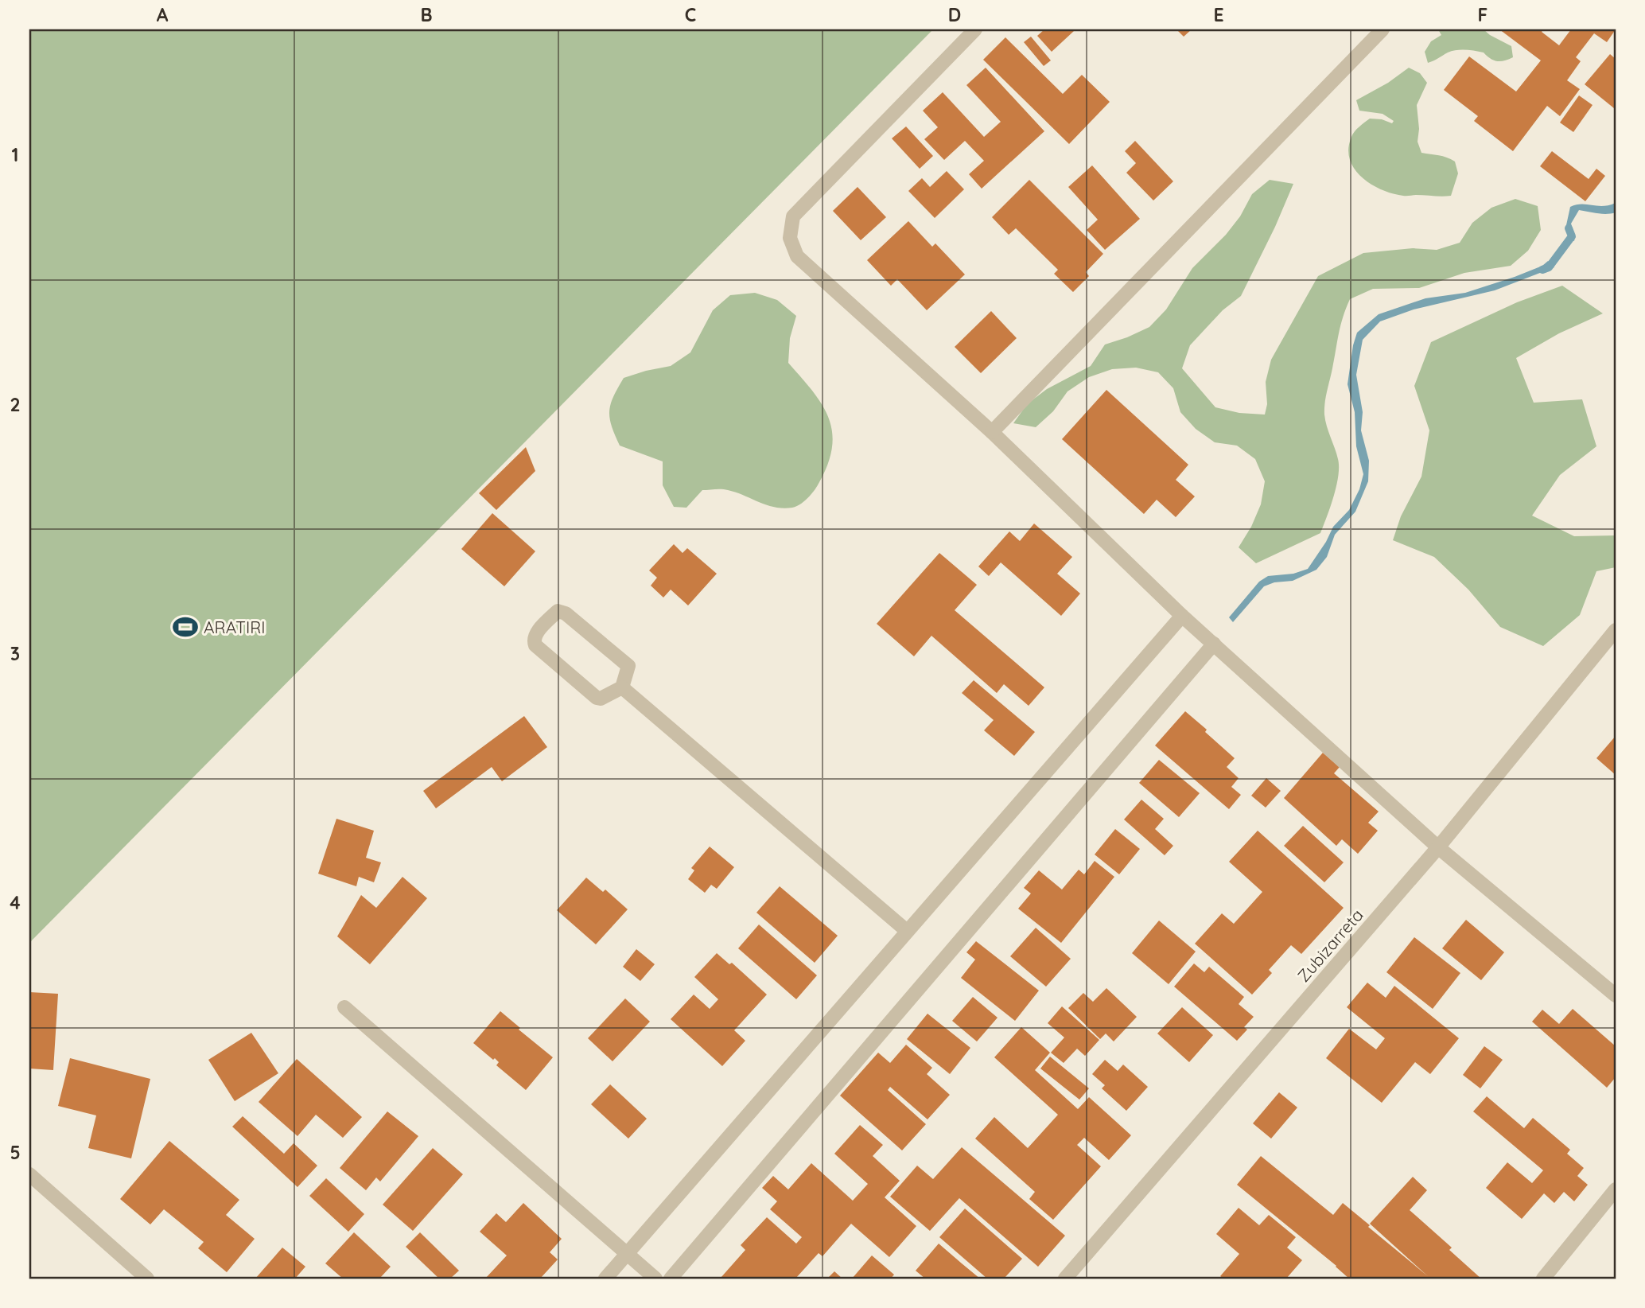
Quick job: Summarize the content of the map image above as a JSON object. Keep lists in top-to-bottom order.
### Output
{
  "streets": {
    "street": ["Zubizarreta"]
  },
  "places": {
    "sports": ["ARATIRI"]
  },
  "grid": {
    "columns": [
      "A",
      "B",
      "C",
      "D",
      "E",
      "F"
    ],
    "rows": [
      "1",
      "2",
      "3",
      "4",
      "5"
    ]
  }
}
